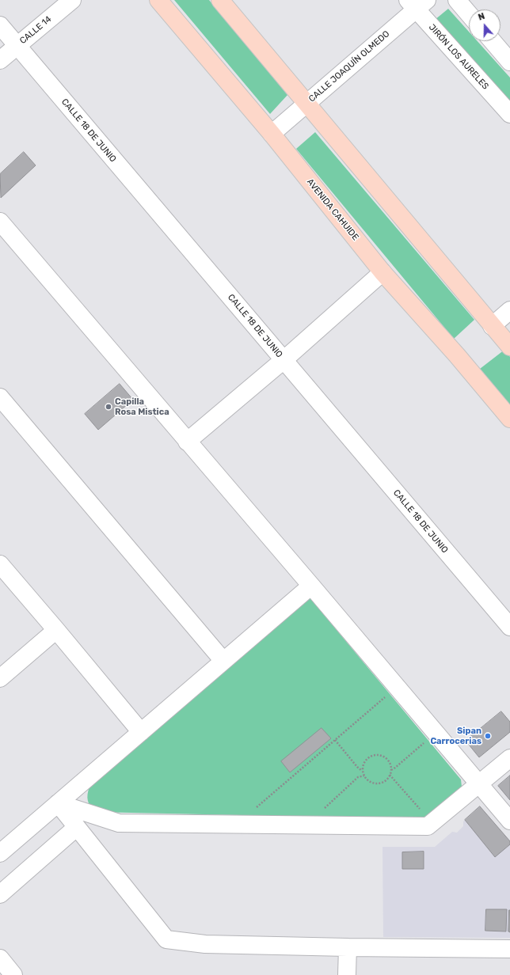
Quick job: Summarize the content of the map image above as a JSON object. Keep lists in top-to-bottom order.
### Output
{
  "streets": {
    "main road": ["AVENIDA CAHUIDE"],
    "street": [
      "CALLE 14",
      "JIRÓN LOS AURELES",
      "CALLE JOAQUÍN OLMEDO",
      "CALLE 18 DE JUNIO"
    ]
  },
  "crossings": [
    ["CALLE 14", "CALLE 18 DE JUNIO"],
    ["JIRÓN LOS AURELES", "CALLE JOAQUÍN OLMEDO"],
    ["CALLE JOAQUÍN OLMEDO", "AVENIDA CAHUIDE"]
  ],
  "places": ["Capilla Rosa Mistica", "Sipan Carrocerias"],
  "north": "top"
}
